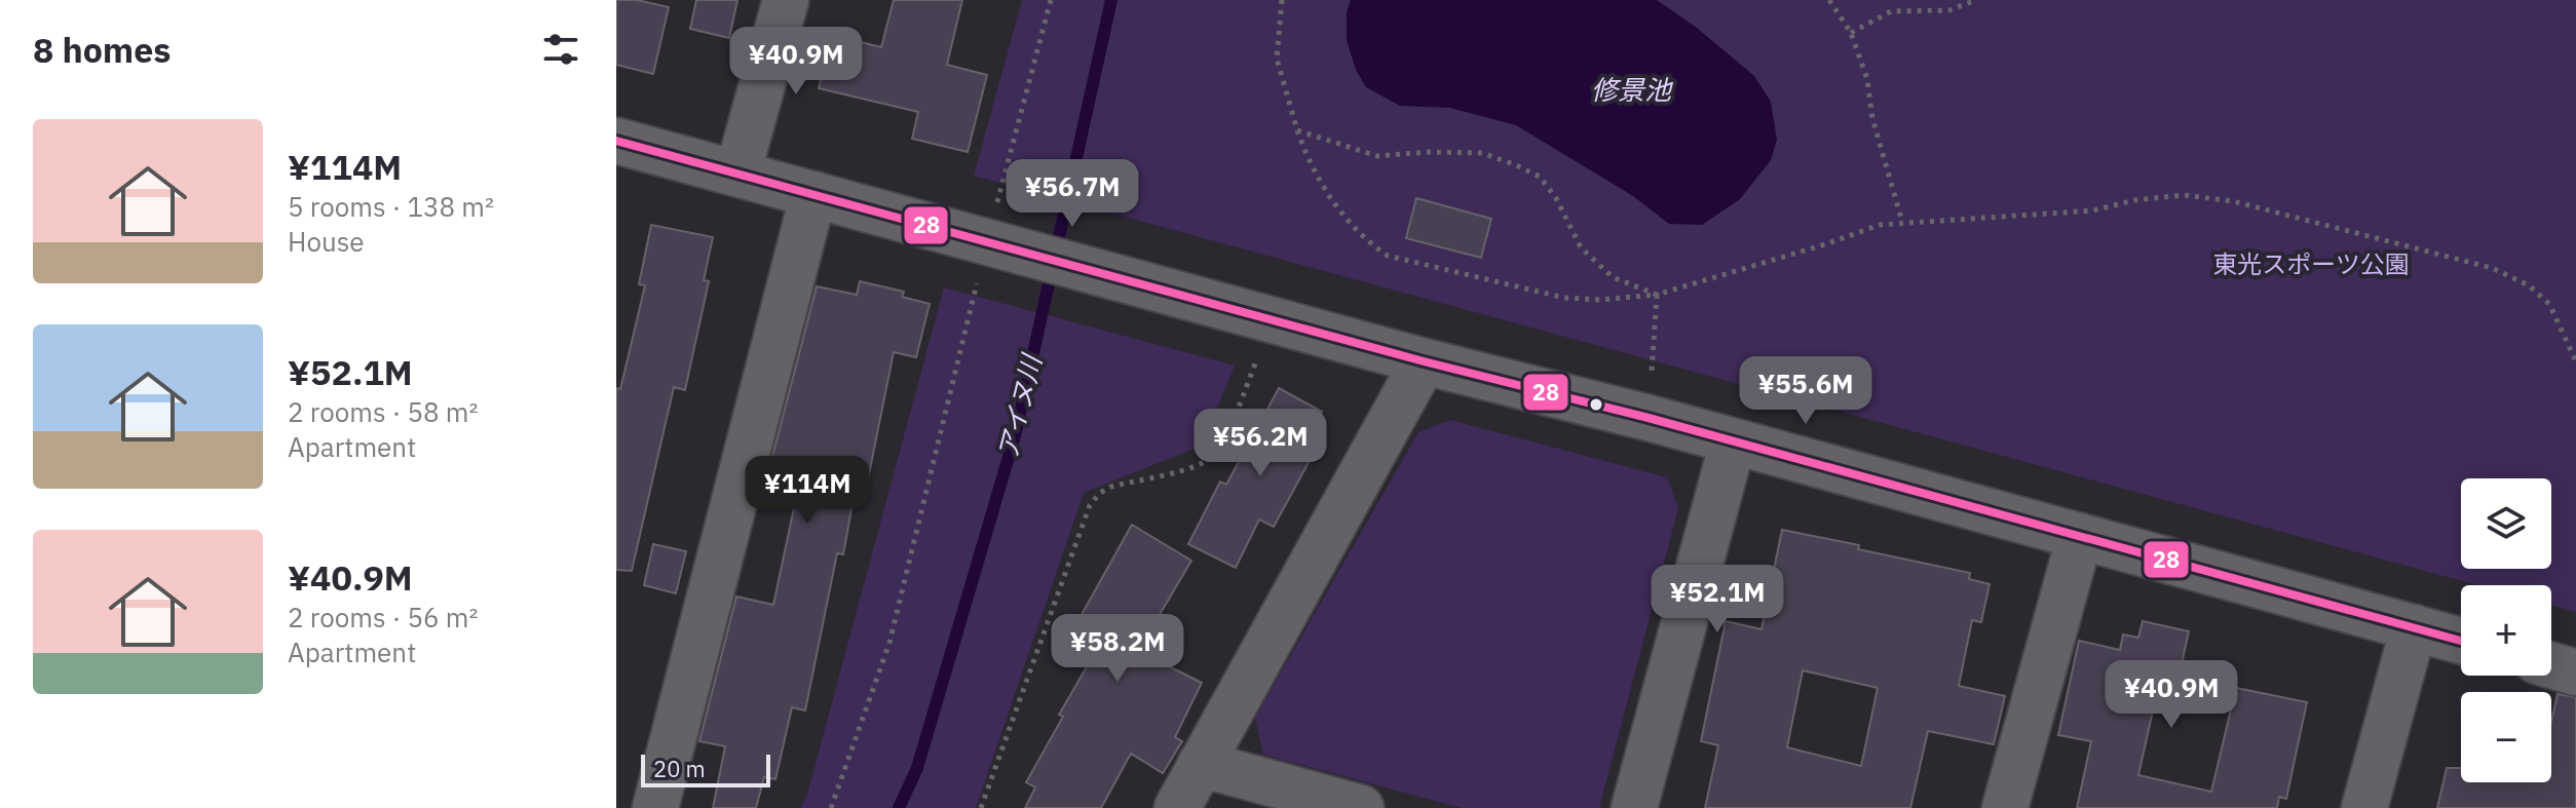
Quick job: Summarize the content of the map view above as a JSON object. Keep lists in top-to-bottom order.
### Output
{
  "water": ["修景池", "アイヌ川"],
  "parks": ["東光スポーツ公園"],
  "lines": ["transit line 28"],
  "scale_bar": "20 m",
  "page": {
    "heading": "8 homes",
    "price": [
      "¥40.9M",
      "¥56.7M",
      "¥55.6M",
      "¥56.2M",
      "¥114M",
      "¥52.1M",
      "¥58.2M",
      "¥40.9M"
    ],
    "list": [
      {
        "name": "¥114M",
        "note": "5 rooms · 138 m² · House"
      },
      {
        "name": "¥52.1M",
        "note": "2 rooms · 58 m² · Apartment"
      },
      {
        "name": "¥40.9M",
        "note": "2 rooms · 56 m² · Apartment"
      }
    ],
    "map_buttons": ["+", "−"],
    "scale": "20 m"
  }
}
